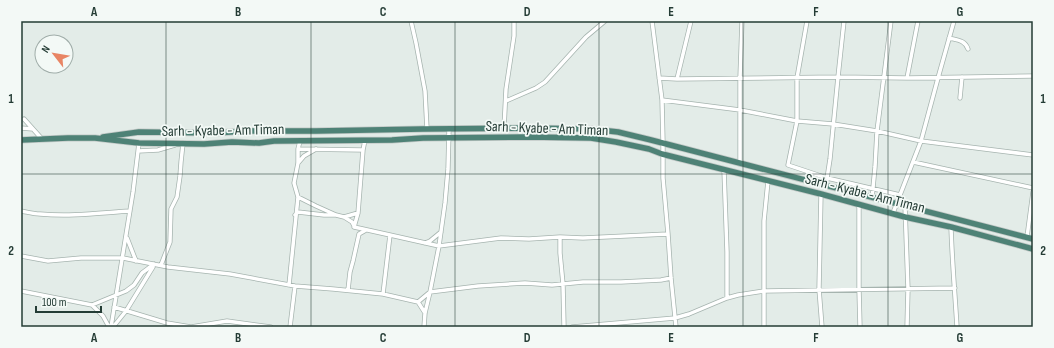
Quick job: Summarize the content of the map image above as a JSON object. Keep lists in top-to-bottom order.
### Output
{
  "streets": {
    "highway": ["Sarh - Kyabe - Am Timan"]
  },
  "scale_bar": "100 m",
  "north": "top left",
  "grid": {
    "columns": [
      "A",
      "B",
      "C",
      "D",
      "E",
      "F",
      "G"
    ],
    "rows": ["1", "2"]
  }
}
